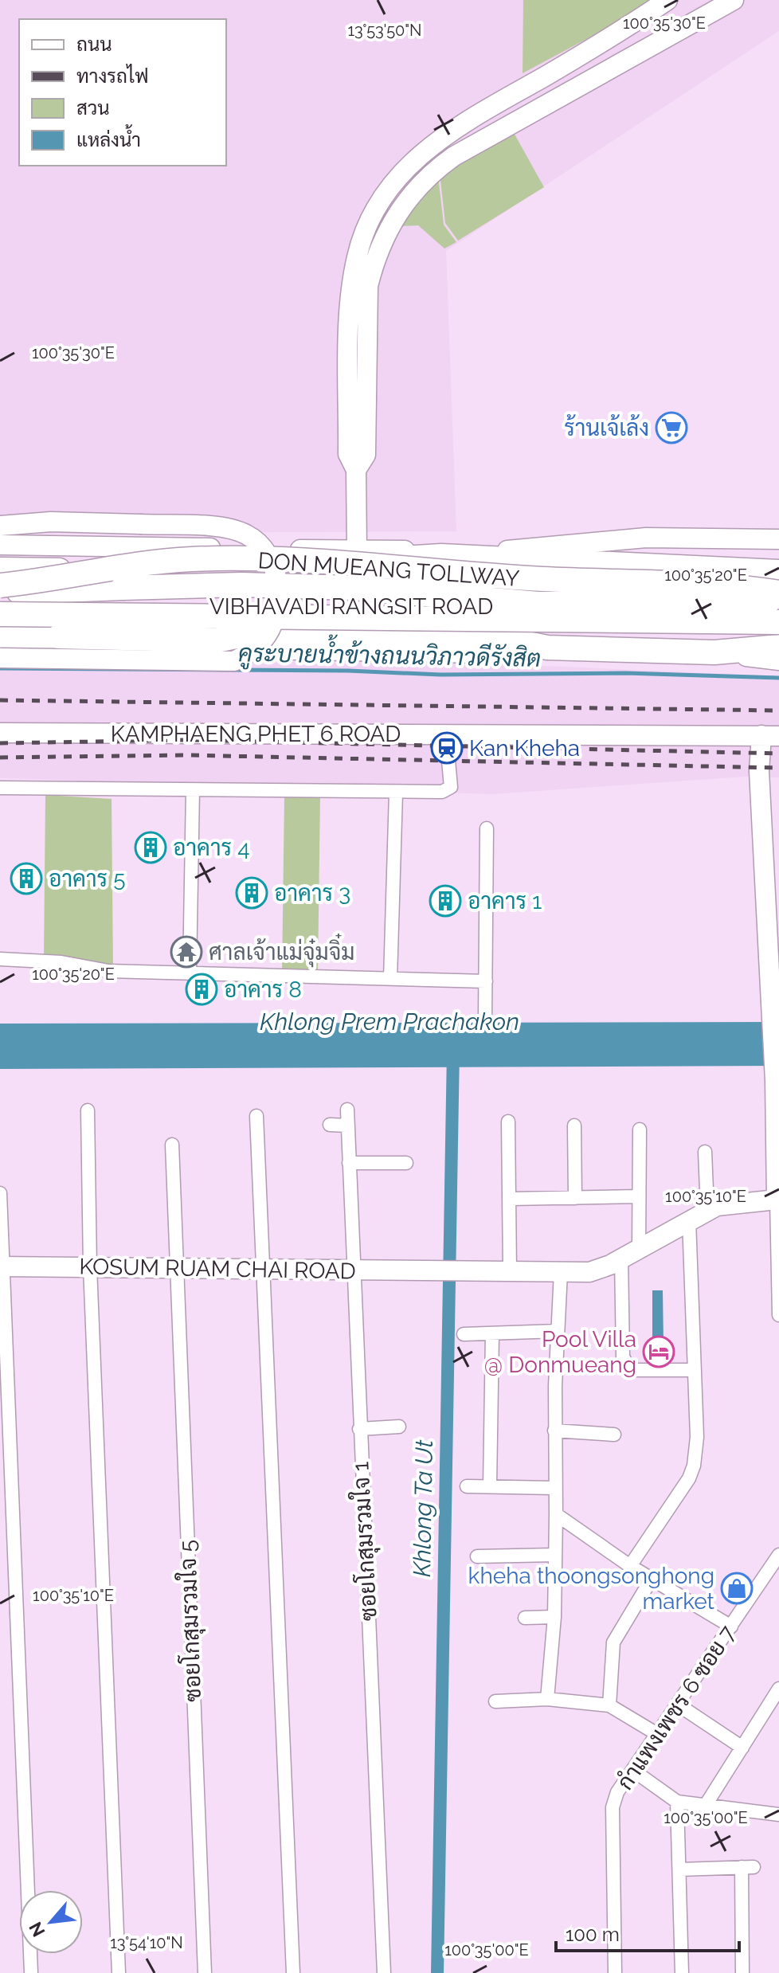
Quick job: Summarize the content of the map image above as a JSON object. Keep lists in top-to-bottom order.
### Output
{
  "streets": {
    "highway": ["DON MUEANG TOLLWAY", "VIBHAVADI RANGSIT ROAD"],
    "main road": ["KAMPHAENG PHET 6 ROAD", "KOSUM RUAM CHAI ROAD"],
    "street": ["ซอยโกสุมรวมใจ 1", "ซอยโกสุมรวมใจ 5", "กำแพงเพชร 6 ซอย 7"]
  },
  "crossings": [
    ["DON MUEANG TOLLWAY", "VIBHAVADI RANGSIT ROAD"],
    ["KOSUM RUAM CHAI ROAD", "ซอยโกสุมรวมใจ 1"],
    ["KOSUM RUAM CHAI ROAD", "ซอยโกสุมรวมใจ 5"]
  ],
  "water": ["คูระบายน้ำข้างถนนวิภาวดีรังสิต", "Khlong Prem Prachakon", "Khlong Ta Ut"],
  "places": {
    "supermarket": ["ร้านเจ้เล้ง"],
    "station": ["Kan Kheha"],
    "building": [
      "อาคาร 4",
      "อาคาร 5",
      "อาคาร 3",
      "อาคาร 1",
      "อาคาร 8"
    ],
    "temple": ["ศาลเจ้าแม่จุ๋มจิ๋ม"],
    "hotel": ["Pool Villa @ Donmueang"],
    "shop": ["kheha thoongsonghong market"]
  },
  "legend": [
    "ถนน",
    "ทางรถไฟ",
    "สวน",
    "แหล่งน้ำ"
  ],
  "scale_bar": "100 m",
  "north": "bottom left",
  "coordinates": [
    "100°35'30\"E",
    "13°53'50\"N",
    "100°35'20\"E",
    "100°35'10\"E",
    "100°35'00\"E",
    "13°54'10\"N"
  ]
}
